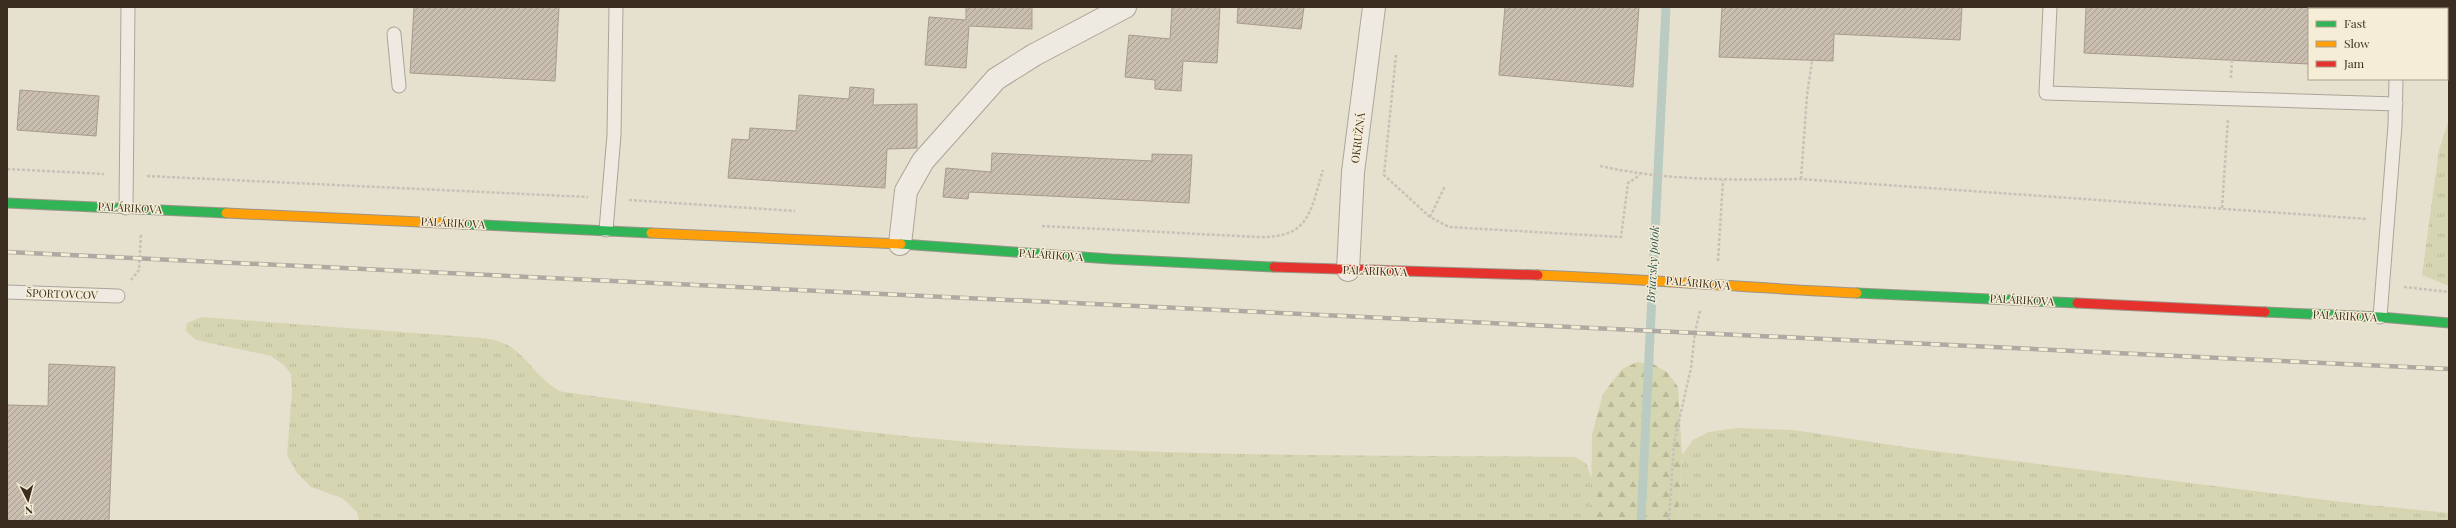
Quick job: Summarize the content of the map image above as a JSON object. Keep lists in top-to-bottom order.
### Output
{
  "streets": {
    "main road": ["PALÁRIKOVA"],
    "street": ["OKRUŽNÁ"],
    "lane": ["ŠPORTOVCOV"]
  },
  "crossings": [
    ["OKRUŽNÁ", "PALÁRIKOVA"]
  ],
  "water": ["Briavsky potok"],
  "legend": ["Fast", "Slow", "Jam"],
  "north": "bottom"
}
